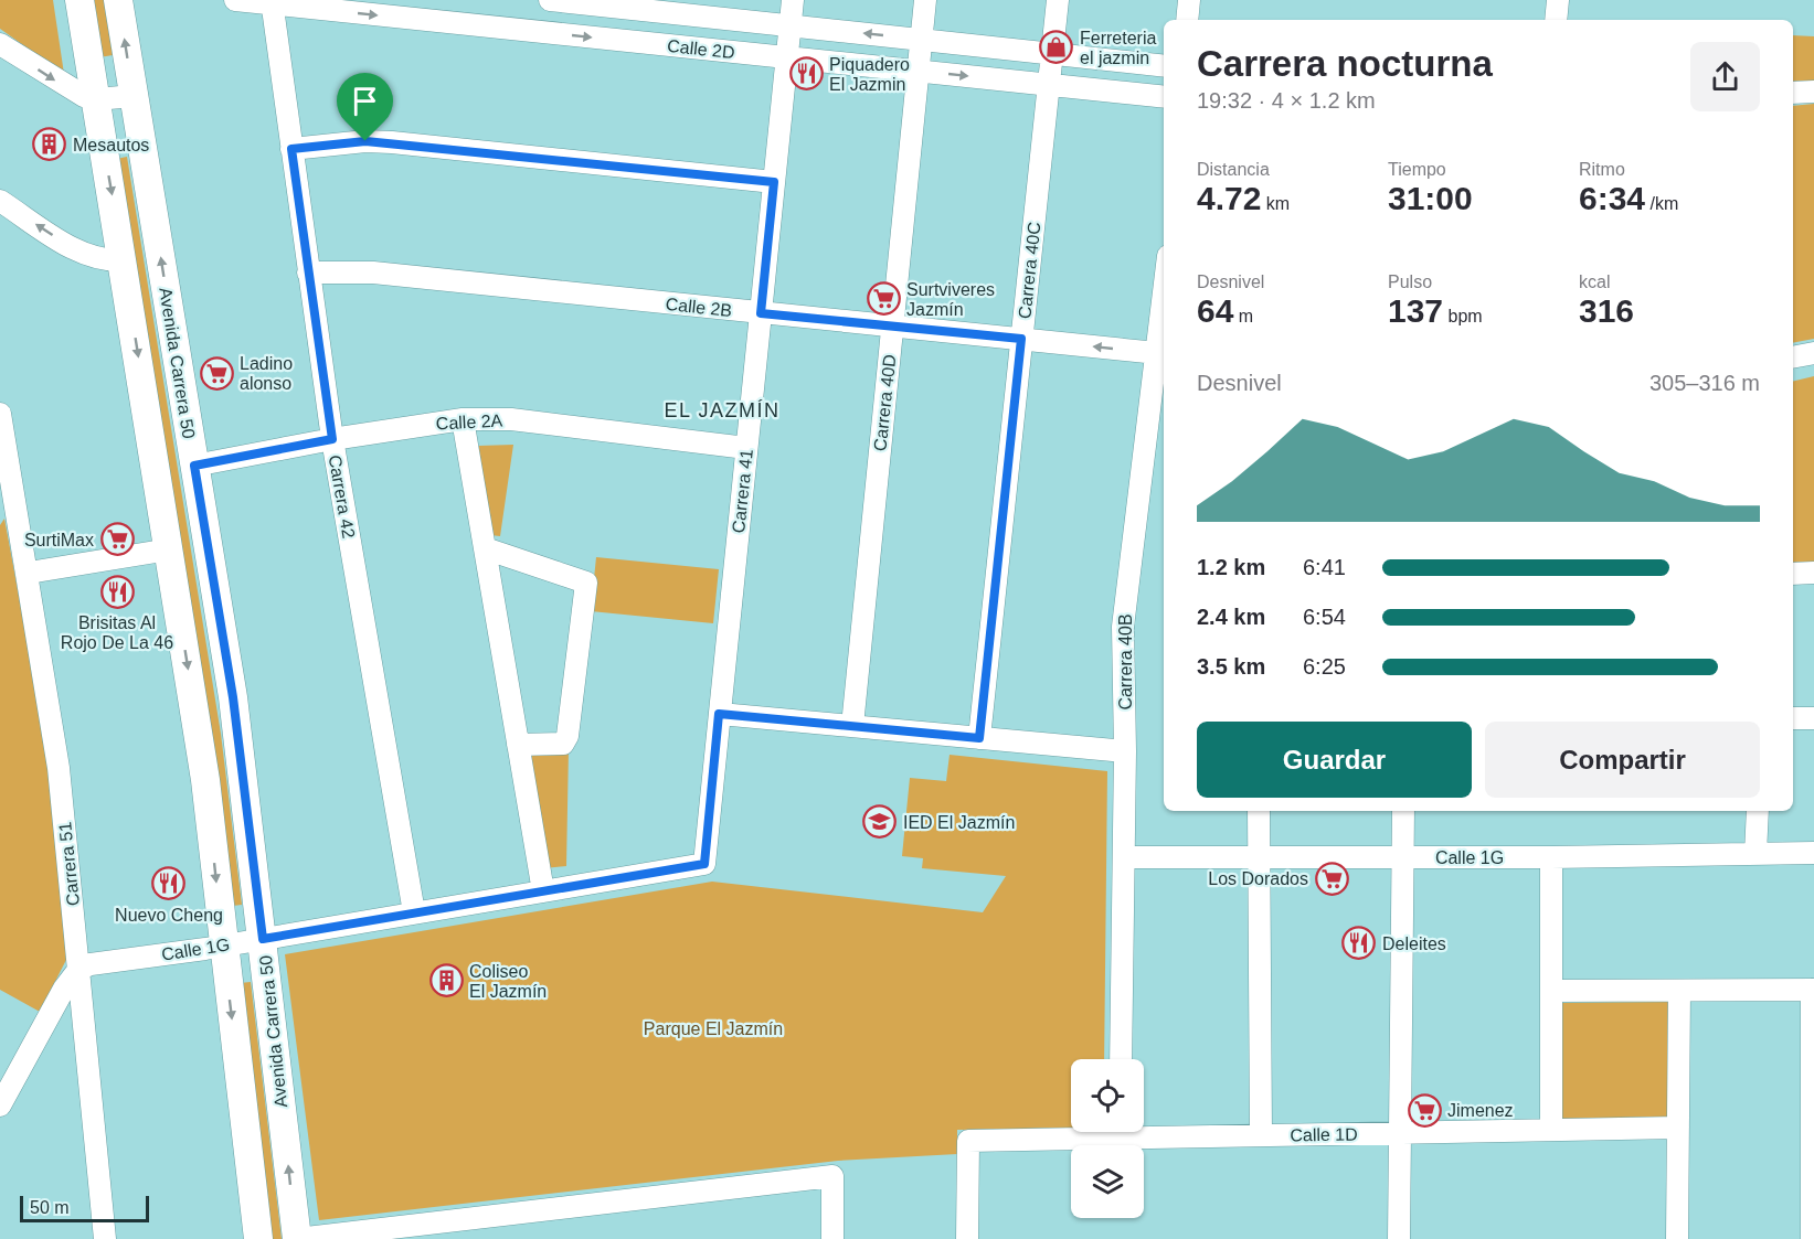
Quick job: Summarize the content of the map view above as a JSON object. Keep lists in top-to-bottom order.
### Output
{
  "streets": {
    "main road": ["Avenida Carrera 50"],
    "street": [
      "Calle 2D",
      "Carrera 40C",
      "Calle 2B",
      "Carrera 40D",
      "Calle 2A",
      "Carrera 41",
      "Carrera 42",
      "Carrera 40B",
      "Calle 1G",
      "Carrera 51",
      "Calle 1D"
    ]
  },
  "crossings": [
    ["Calle 2D", "Carrera 40C"],
    ["Calle 2D", "Carrera 40D"],
    ["Calle 2D", "Carrera 41"],
    ["Calle 2D", "Carrera 42"],
    ["Carrera 40C", "Calle 2B"],
    ["Calle 2B", "Carrera 40D"],
    ["Calle 2B", "Carrera 41"],
    ["Calle 2B", "Carrera 42"],
    ["Calle 2B", "Carrera 40B"],
    ["Avenida Carrera 50", "Calle 2A"],
    ["Avenida Carrera 50", "Calle 1G"],
    ["Calle 2A", "Carrera 41"],
    ["Calle 2A", "Carrera 42"],
    ["Carrera 41", "Calle 1G"],
    ["Carrera 42", "Calle 1G"],
    ["Carrera 40B", "Calle 1G"],
    ["Calle 1G", "Carrera 51"]
  ],
  "districts": ["EL JAZMÍN"],
  "parks": ["Parque El Jazmín"],
  "places": {
    "shop": ["Ferreteria el jazmin"],
    "restaurant": [
      "Piquadero El Jazmin",
      "Brisitas Al Rojo De La 46",
      "Nuevo Cheng",
      "Deleites"
    ],
    "building": ["Mesautos", "Coliseo El Jazmín"],
    "supermarket": [
      "Surtviveres Jazmín",
      "Ladino alonso",
      "SurtiMax",
      "Los Dorados",
      "Jimenez"
    ],
    "school or university": ["IED El Jazmín"]
  },
  "scale_bar": "50 m",
  "page": {
    "heading": ["Carrera nocturna", "19:32 · 4 × 1.2 km"],
    "stats": [
      ["Distancia", "4.72 km"],
      ["Tiempo", "31:00"],
      ["Ritmo", "6:34 /km"],
      ["Desnivel", "64 m"],
      ["Pulso", "137 bpm"],
      ["kcal", "316"]
    ],
    "chart": ["Desnivel", "305–316 m"],
    "list": [
      {
        "name": "1.2 km",
        "note": "6:41"
      },
      {
        "name": "2.4 km",
        "note": "6:54"
      },
      {
        "name": "3.5 km",
        "note": "6:25"
      }
    ],
    "buttons": ["Guardar", "Compartir"],
    "scale": "50 m"
  }
}
